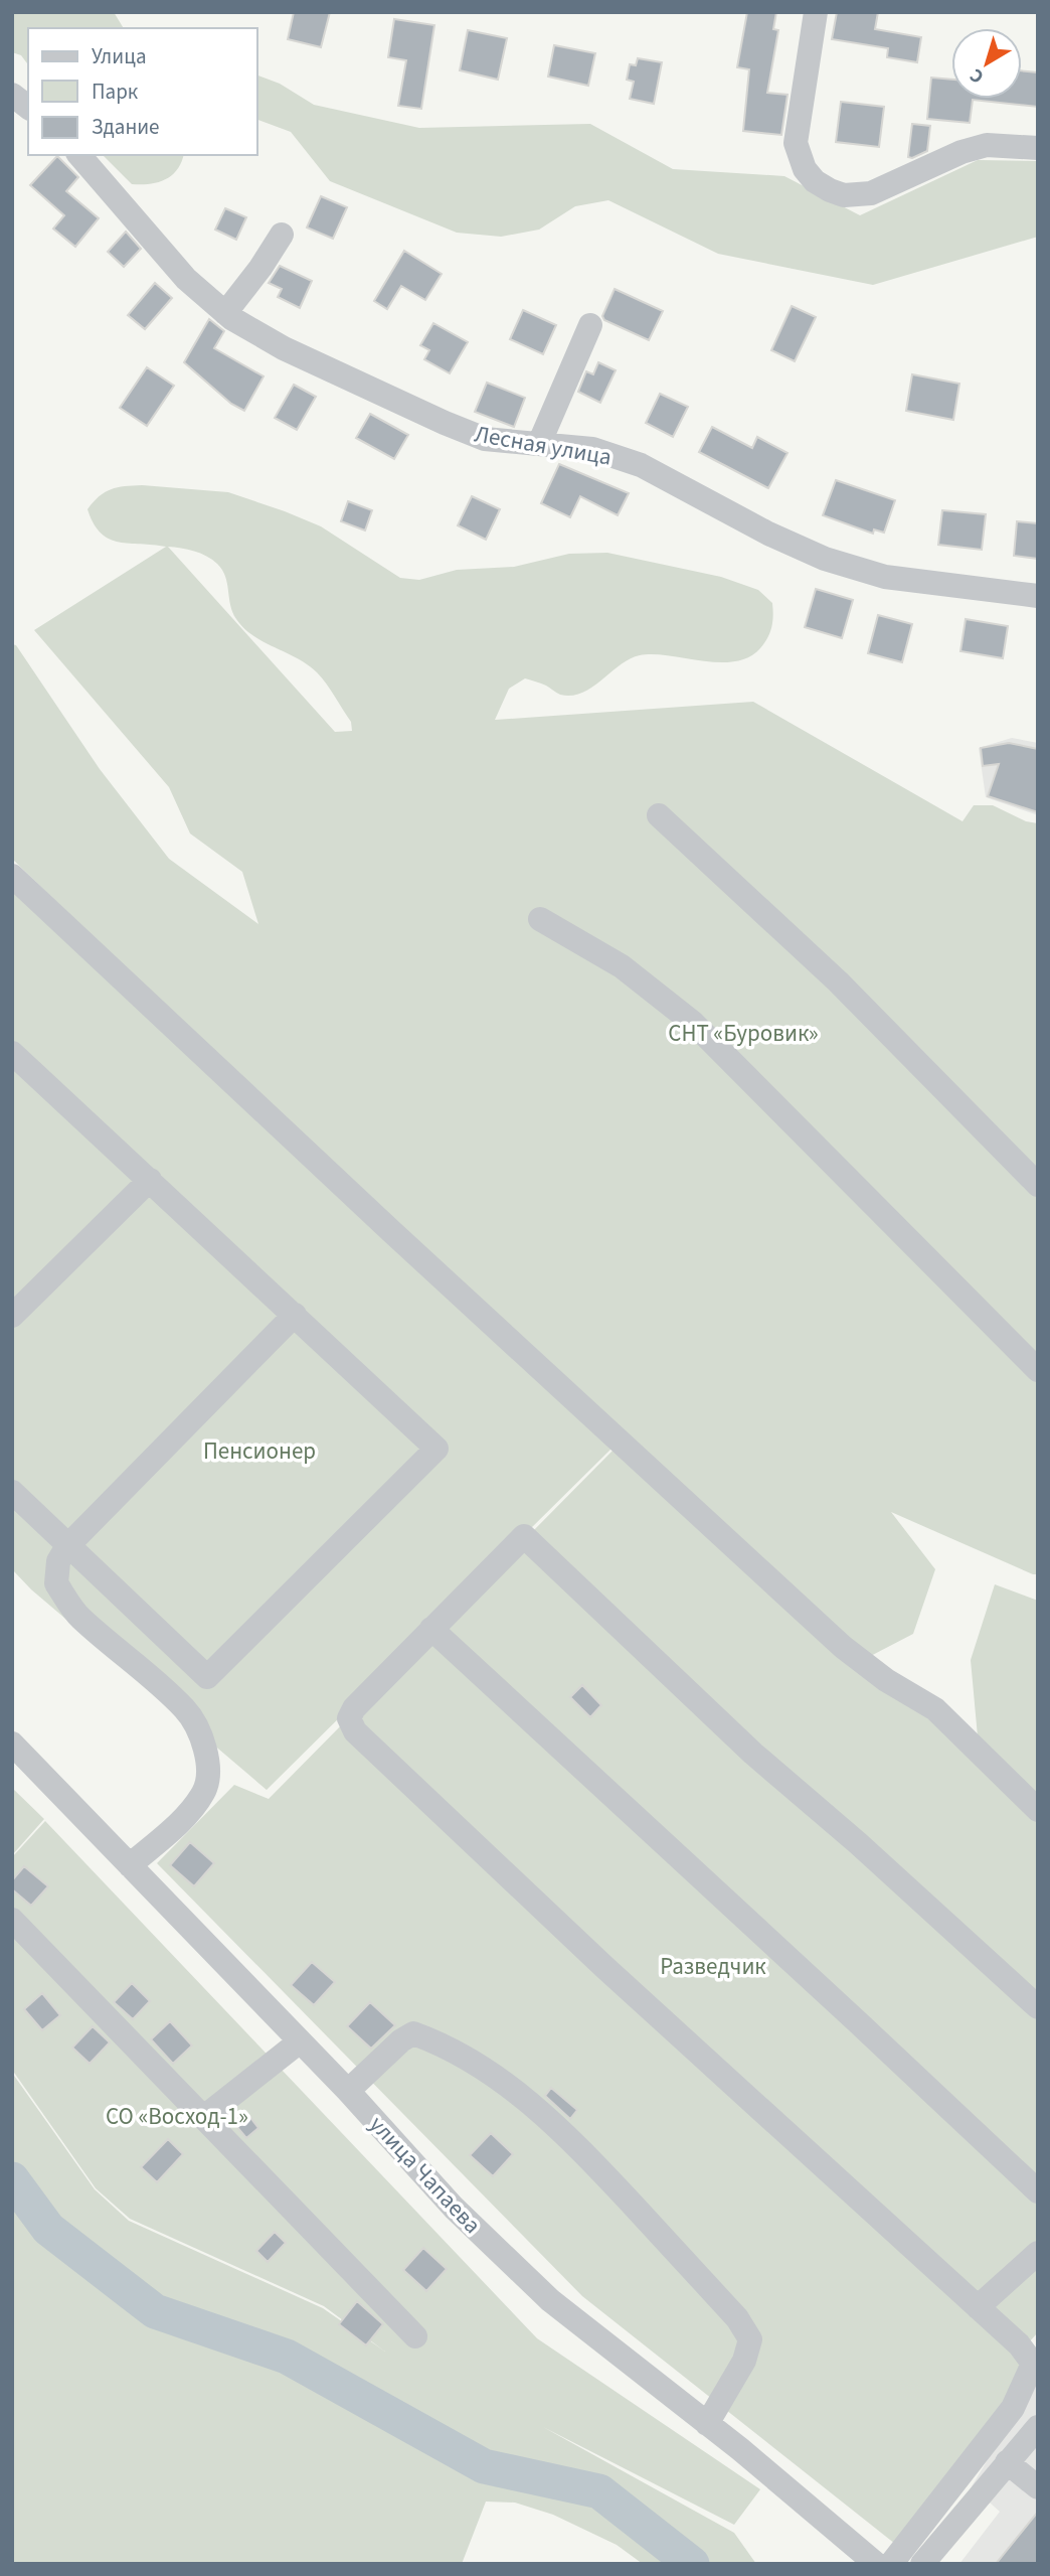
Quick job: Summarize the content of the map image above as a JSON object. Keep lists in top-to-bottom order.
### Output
{
  "streets": {
    "street": ["Лесная улица", "улица Чапаева"]
  },
  "parks": [
    "СНТ «Буровик»",
    "Пенсионер",
    "Разведчик",
    "СО «Восход-1»"
  ],
  "legend": ["Улица", "Парк", "Здание"],
  "north": "bottom left"
}
